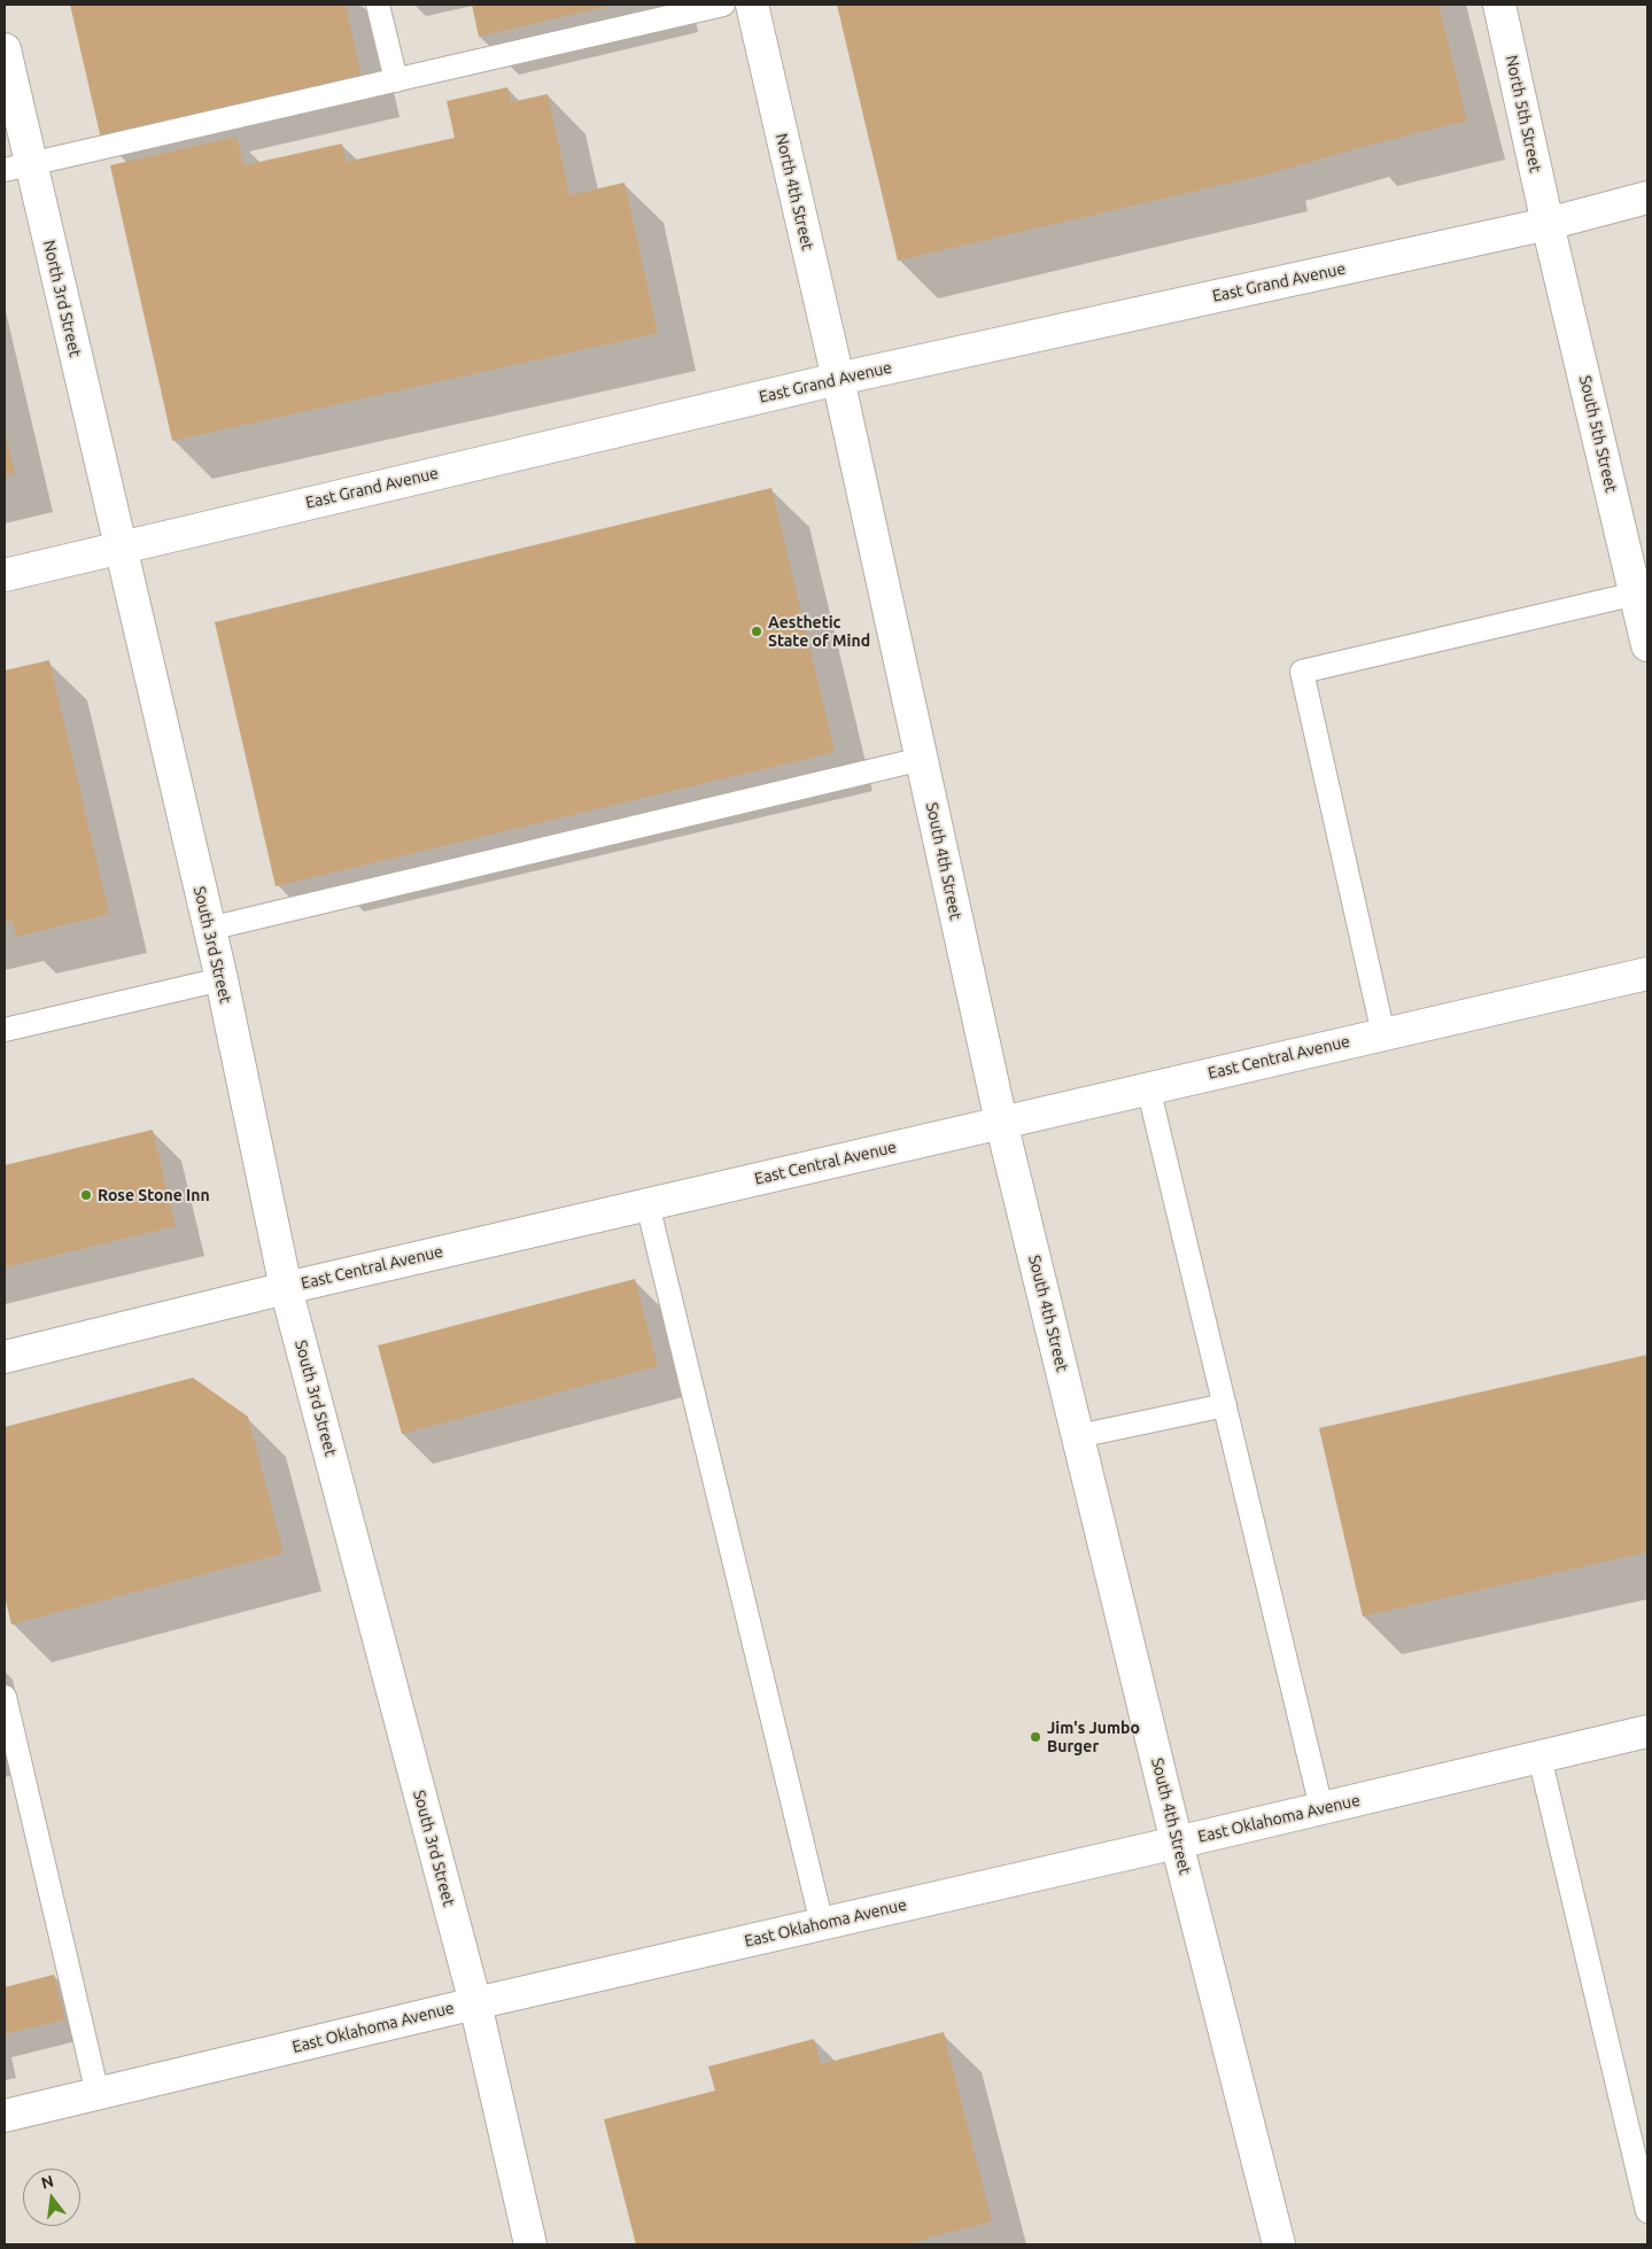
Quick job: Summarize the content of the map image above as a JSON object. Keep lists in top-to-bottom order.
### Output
{
  "streets": {
    "street": [
      "North 5th Street",
      "North 4th Street",
      "East Grand Avenue",
      "North 3rd Street",
      "South 5th Street",
      "South 4th Street",
      "South 3rd Street",
      "East Central Avenue",
      "East Oklahoma Avenue"
    ]
  },
  "crossings": [
    ["North 5th Street", "East Grand Avenue"],
    ["North 5th Street", "South 5th Street"],
    ["North 4th Street", "East Grand Avenue"],
    ["North 4th Street", "South 4th Street"],
    ["East Grand Avenue", "North 3rd Street"],
    ["East Grand Avenue", "South 5th Street"],
    ["East Grand Avenue", "South 4th Street"],
    ["East Grand Avenue", "South 3rd Street"],
    ["North 3rd Street", "South 3rd Street"],
    ["South 4th Street", "East Central Avenue"],
    ["South 4th Street", "East Oklahoma Avenue"],
    ["South 3rd Street", "East Central Avenue"],
    ["South 3rd Street", "East Oklahoma Avenue"]
  ],
  "places": ["Aesthetic State of Mind", "Rose Stone Inn", "Jim's Jumbo Burger"],
  "north": "top"
}
